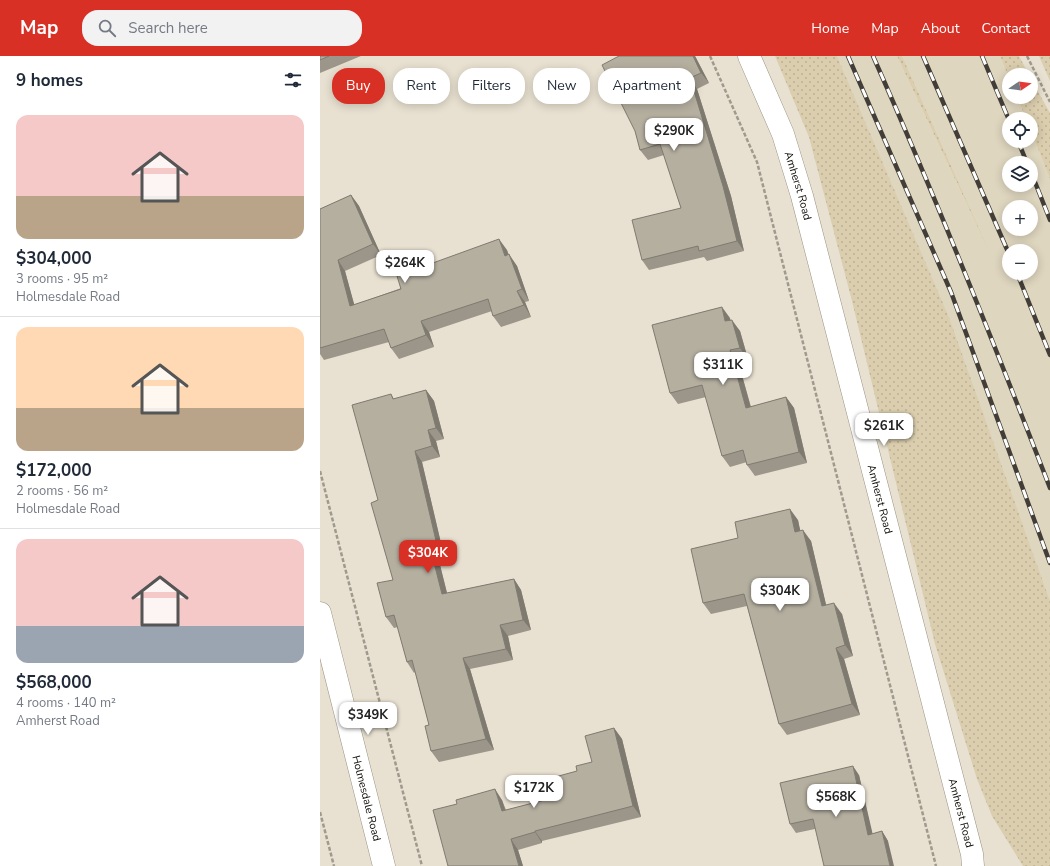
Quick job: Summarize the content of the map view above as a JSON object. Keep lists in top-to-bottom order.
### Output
{
  "streets": {
    "street": ["Amherst Road", "Holmesdale Road"]
  },
  "north": "right",
  "page": {
    "header": "Map",
    "search": "Search here",
    "nav": [
      "Home",
      "Map",
      "About",
      "Contact"
    ],
    "heading": "9 homes",
    "map_buttons": ["+", "−"],
    "chip": [
      "Buy",
      "Rent",
      "Filters",
      "New",
      "Apartment"
    ],
    "list": [
      {
        "name": "$304,000",
        "note": "3 rooms · 95 m² · Holmesdale Road"
      },
      {
        "name": "$172,000",
        "note": "2 rooms · 56 m² · Holmesdale Road"
      },
      {
        "name": "$568,000",
        "note": "4 rooms · 140 m² · Amherst Road"
      }
    ],
    "price": [
      "$290K",
      "$264K",
      "$311K",
      "$261K",
      "$304K",
      "$304K",
      "$349K",
      "$172K",
      "$568K"
    ]
  }
}
